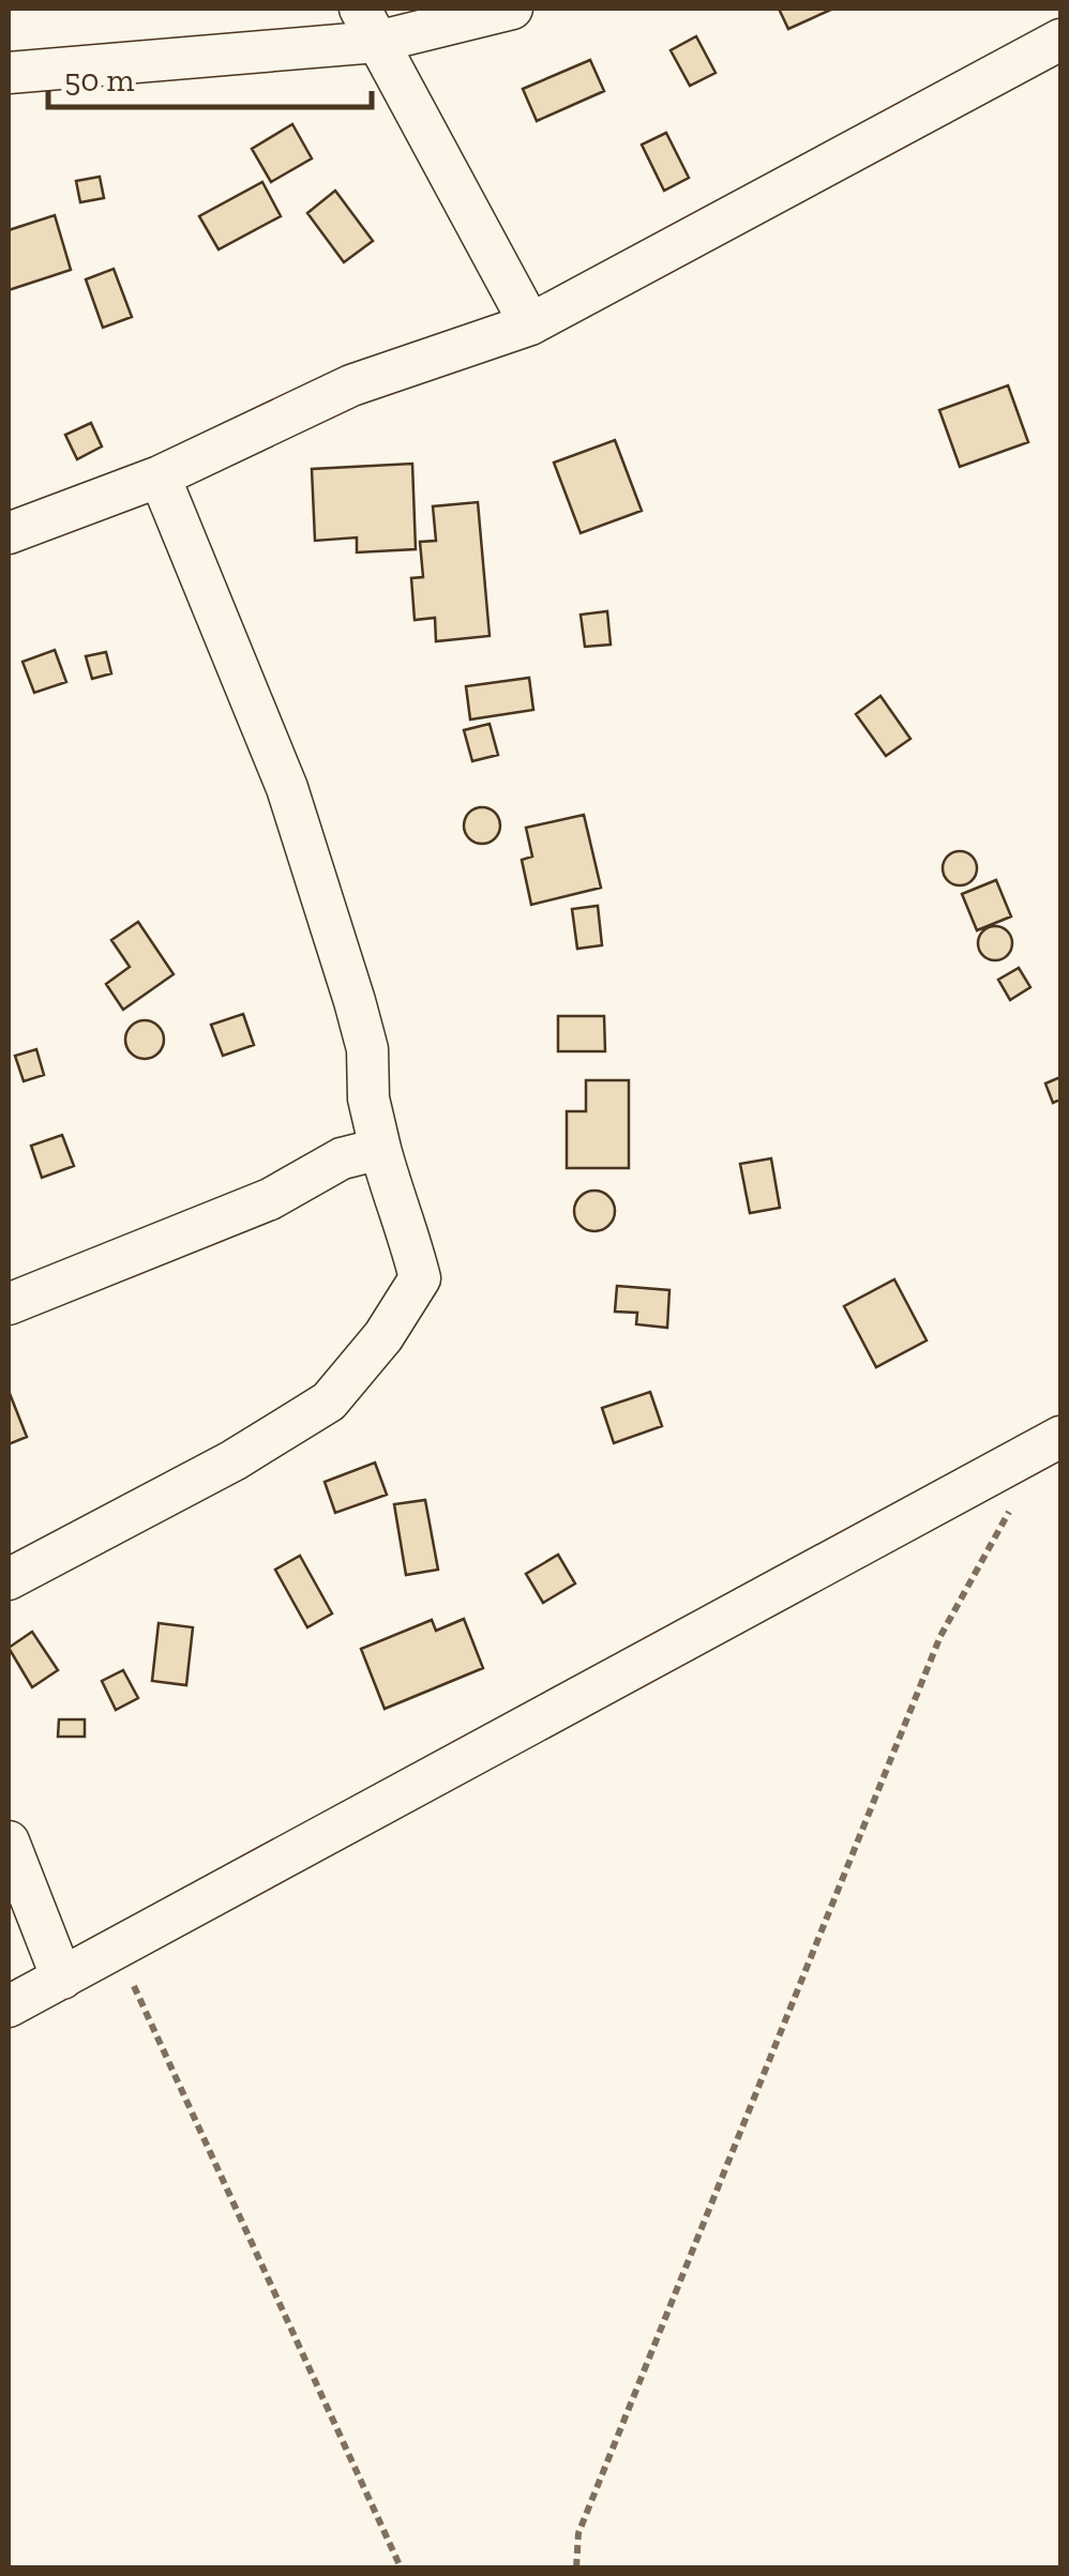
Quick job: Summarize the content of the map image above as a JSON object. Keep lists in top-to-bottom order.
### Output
{
  "scale_bar": "50 m"
}
